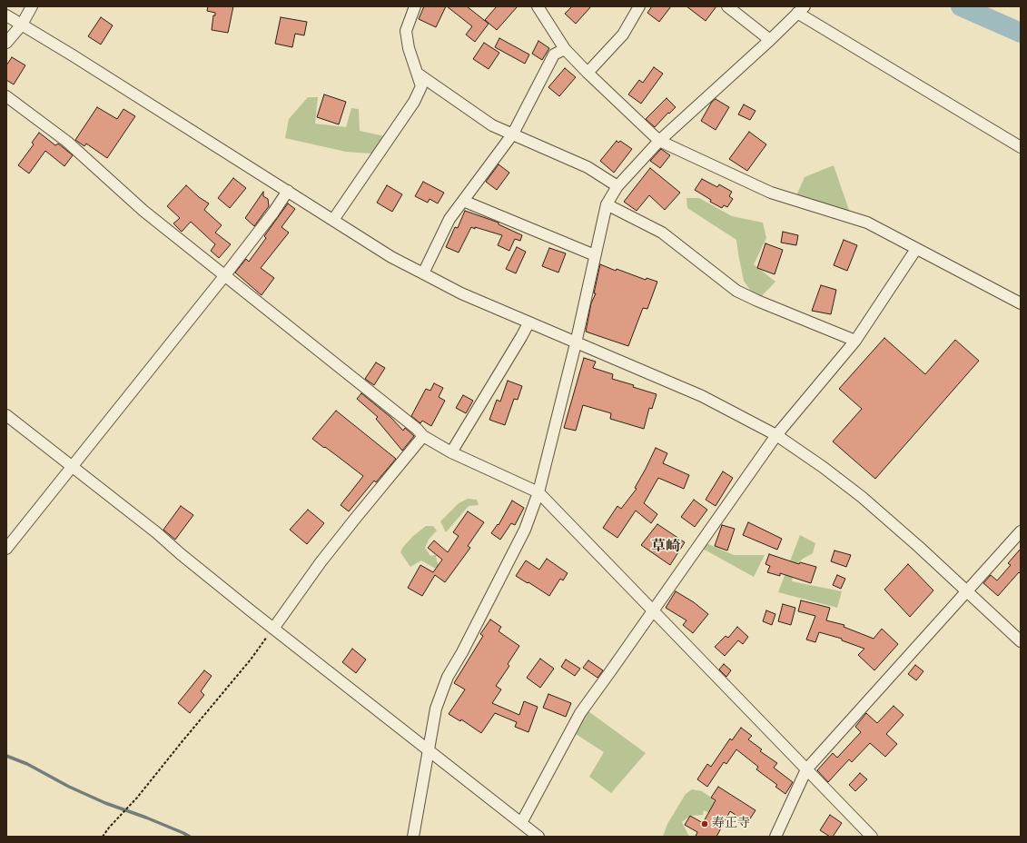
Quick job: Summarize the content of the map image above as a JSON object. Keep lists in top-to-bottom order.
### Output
{
  "districts": ["草崎"],
  "places": ["寿正寺"]
}
